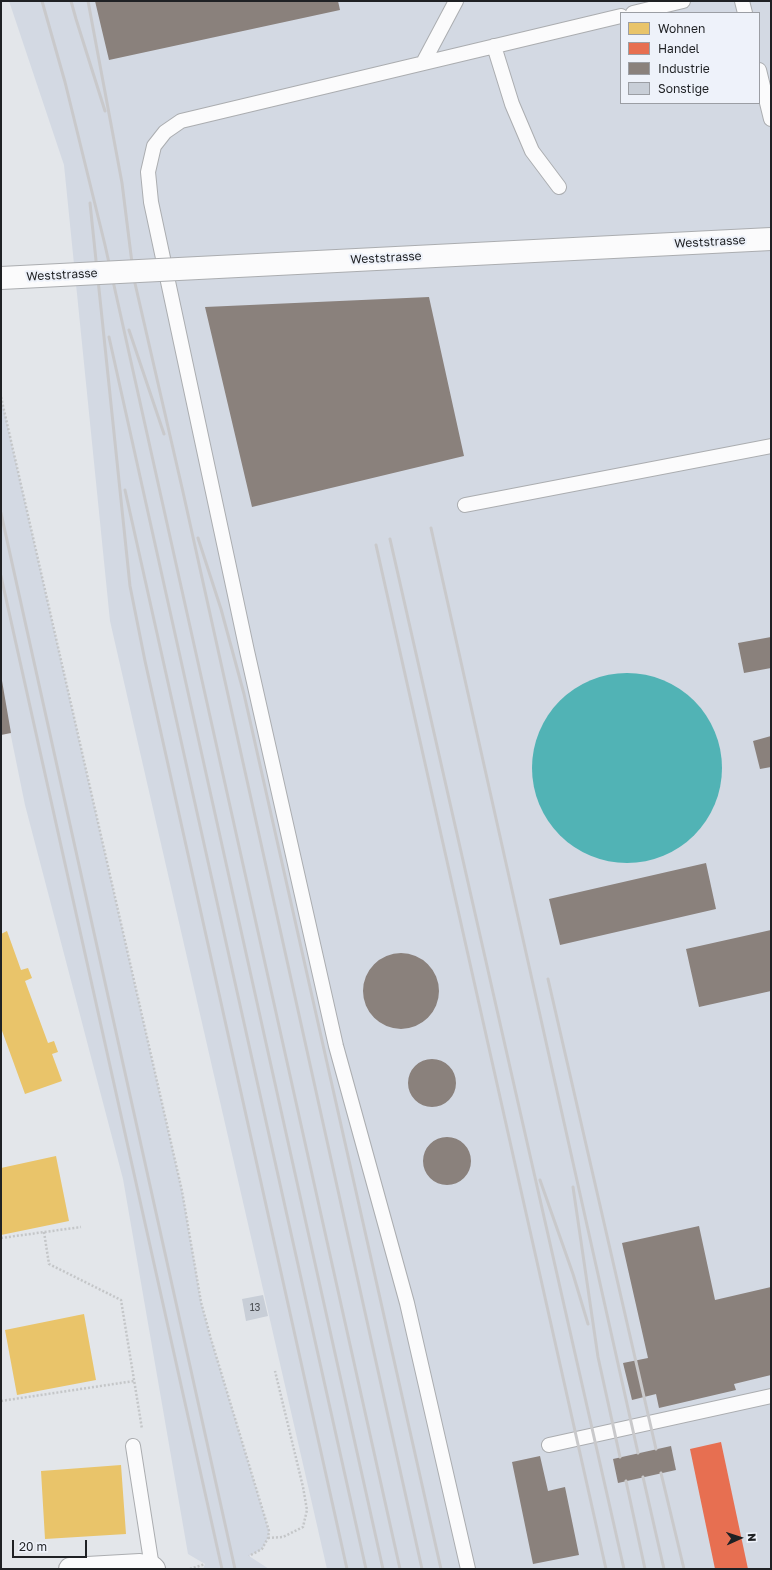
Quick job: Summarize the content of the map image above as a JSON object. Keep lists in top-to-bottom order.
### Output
{
  "streets": {
    "main road": ["Weststrasse"]
  },
  "house_numbers": ["13"],
  "legend": [
    "Wohnen",
    "Handel",
    "Industrie",
    "Sonstige"
  ],
  "scale_bar": "20 m",
  "north": "right"
}
